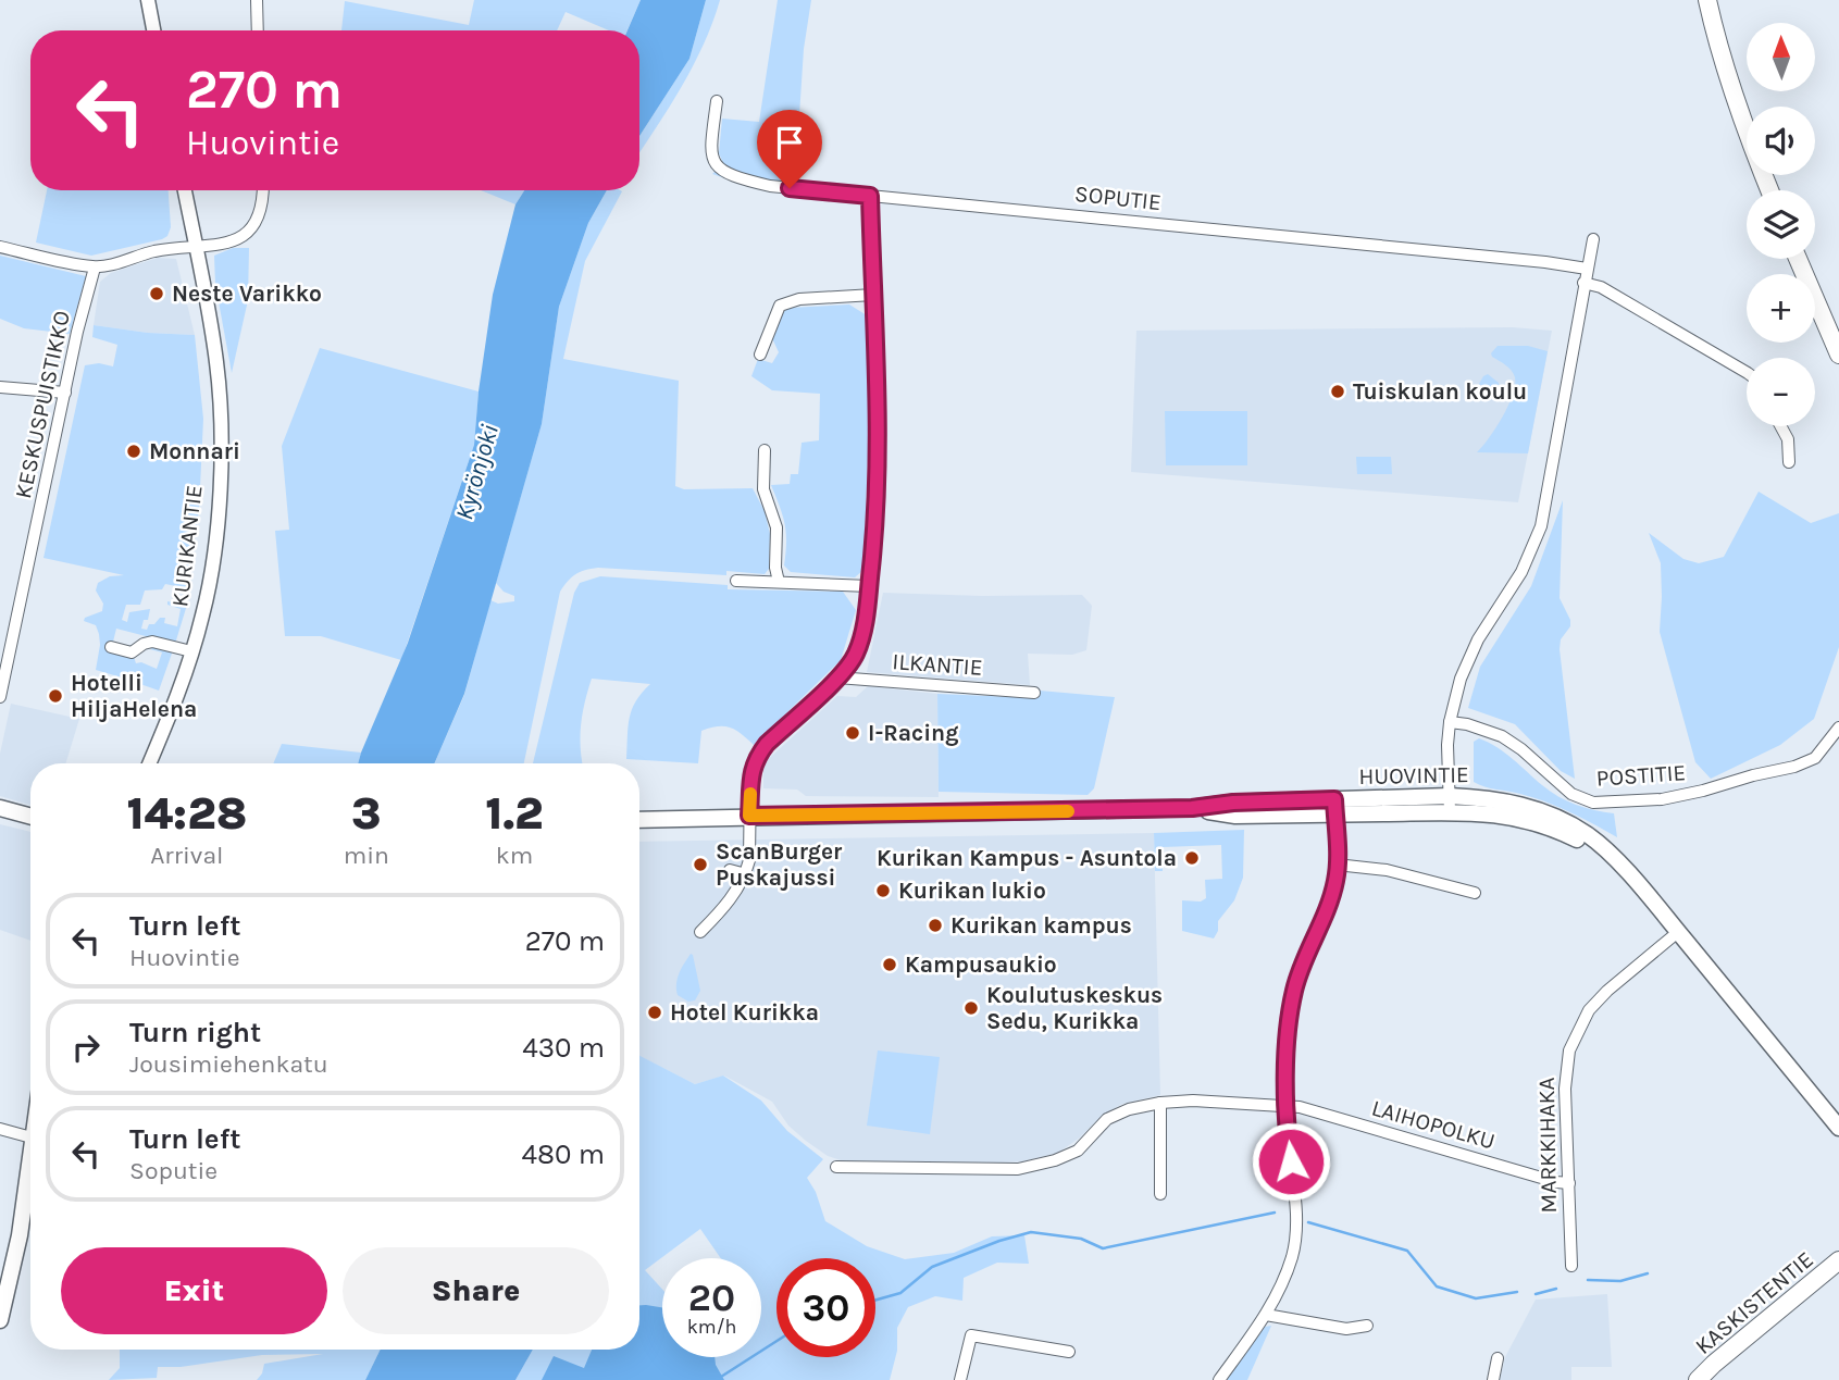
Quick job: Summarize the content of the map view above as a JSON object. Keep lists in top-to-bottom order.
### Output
{
  "streets": {
    "main road": ["HUOVINTIE", "KASKISTENTIE"],
    "street": [
      "SOPUTIE",
      "KESKUSPUISTIKKO",
      "KURIKANTIE",
      "ILKANTIE",
      "POSTITIE",
      "LAIHOPOLKU",
      "MARKKIHAKA"
    ]
  },
  "crossings": [
    ["HUOVINTIE", "MARKKIHAKA"],
    ["LAIHOPOLKU", "MARKKIHAKA"]
  ],
  "water": ["Kyrönjoki"],
  "places": [
    "Neste Varikko",
    "Tuiskulan koulu",
    "Monnari",
    "Hotelli HiljaHelena",
    "I-Racing",
    "Kurikan Kampus - Asuntola",
    "ScanBurger Puskajussi",
    "Kurikan lukio",
    "Kurikan kampus",
    "Kampusaukio",
    "Koulutuskeskus Sedu, Kurikka",
    "Hotel Kurikka"
  ],
  "north": "top",
  "page": {
    "map_buttons": ["+", "−"],
    "turn": ["270 m", "Huovintie"],
    "eta": [
      "14:28",
      "Arrival",
      "3",
      "min",
      "1.2",
      "km"
    ],
    "list": [
      {
        "name": "Turn left",
        "note": "Huovintie",
        "value": "270 m"
      },
      {
        "name": "Turn right",
        "note": "Jousimiehenkatu",
        "value": "430 m"
      },
      {
        "name": "Turn left",
        "note": "Soputie",
        "value": "480 m"
      }
    ],
    "buttons": ["Exit", "Share"],
    "speed": "20 km/h",
    "limit": "30"
  }
}
